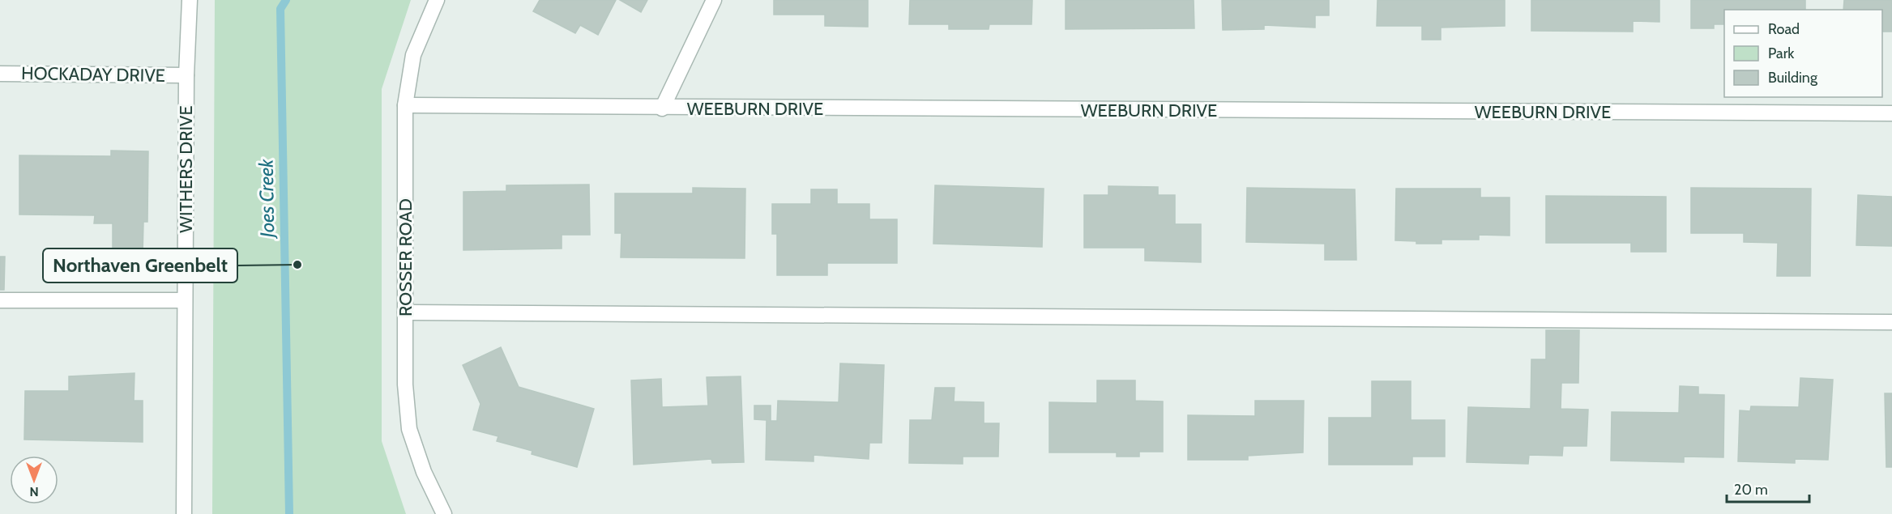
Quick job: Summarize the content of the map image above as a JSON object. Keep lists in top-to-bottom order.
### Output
{
  "streets": {
    "street": [
      "HOCKADAY DRIVE",
      "WEEBURN DRIVE",
      "WITHERS DRIVE",
      "ROSSER ROAD"
    ]
  },
  "crossings": [
    ["HOCKADAY DRIVE", "WITHERS DRIVE"],
    ["WEEBURN DRIVE", "ROSSER ROAD"]
  ],
  "water": ["Joes Creek"],
  "places": ["Northaven Greenbelt"],
  "legend": ["Road", "Park", "Building"],
  "scale_bar": "20 m",
  "north": "bottom"
}
